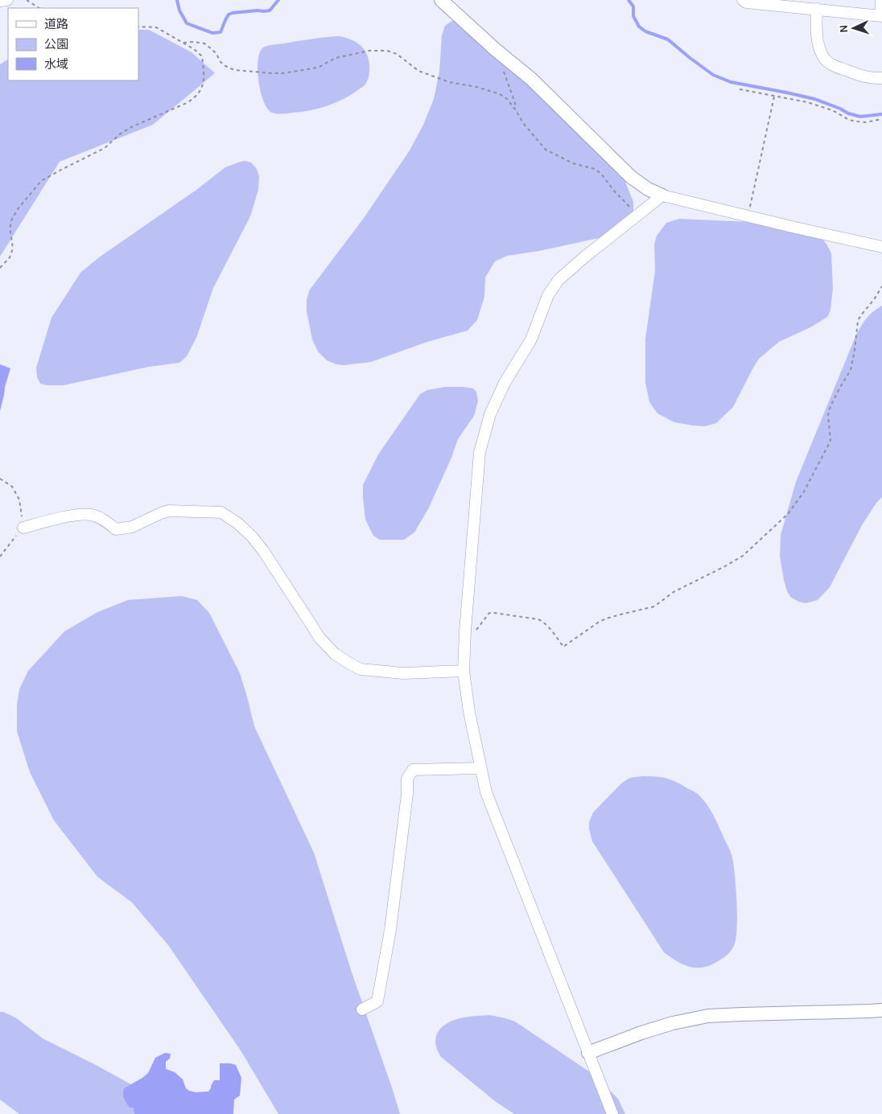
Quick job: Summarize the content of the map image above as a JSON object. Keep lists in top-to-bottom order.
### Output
{
  "legend": ["道路", "公園", "水域"],
  "north": "left"
}
